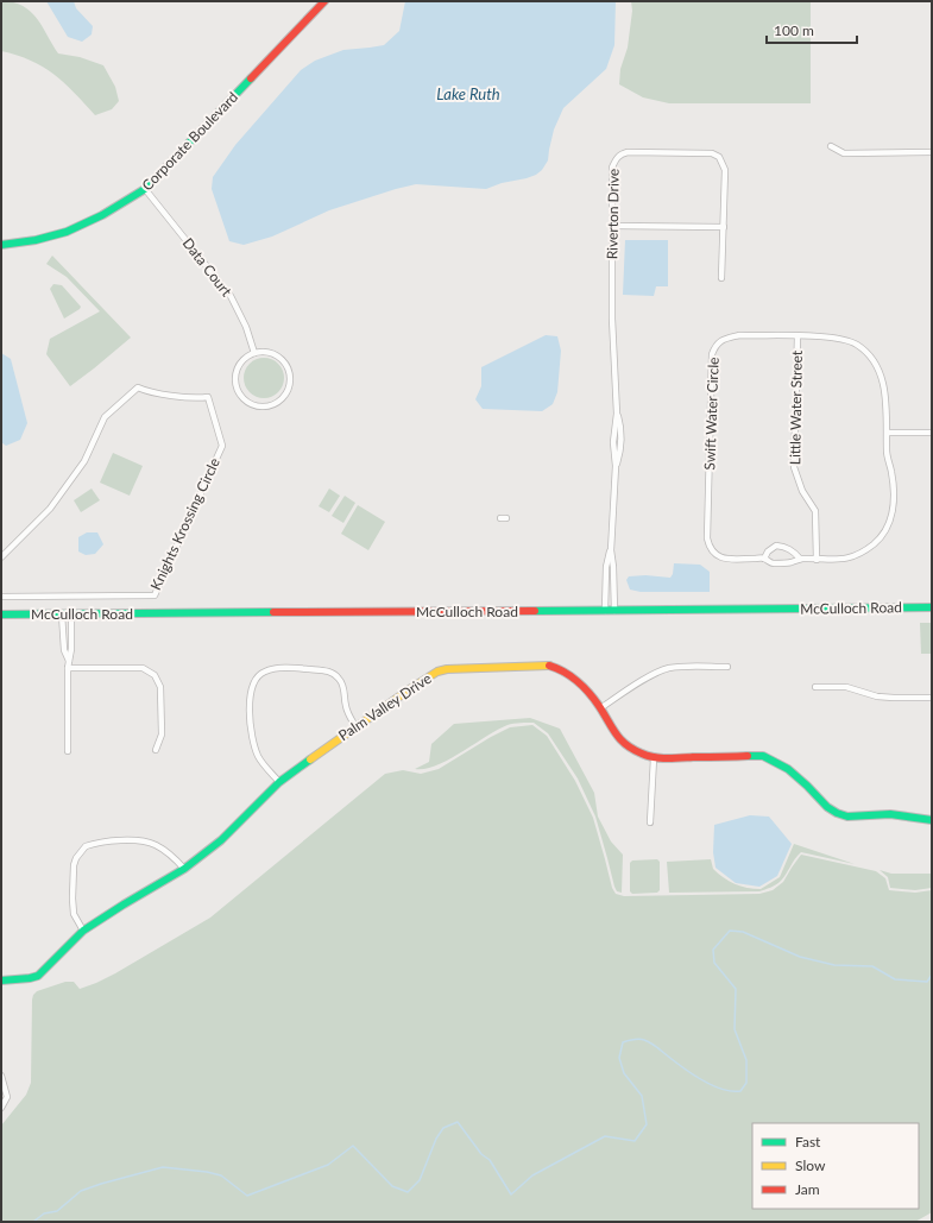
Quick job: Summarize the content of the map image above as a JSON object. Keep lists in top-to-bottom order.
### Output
{
  "streets": {
    "street": [
      "Corporate Boulevard",
      "Riverton Drive",
      "Data Court",
      "Little Water Street",
      "Swift Water Circle",
      "Knights Krossing Circle",
      "McCulloch Road",
      "Palm Valley Drive"
    ]
  },
  "crossings": [
    ["Corporate Boulevard", "Data Court"],
    ["Riverton Drive", "McCulloch Road"],
    ["Little Water Street", "Swift Water Circle"]
  ],
  "water": ["Lake Ruth"],
  "legend": ["Fast", "Slow", "Jam"],
  "scale_bar": "100 m"
}
